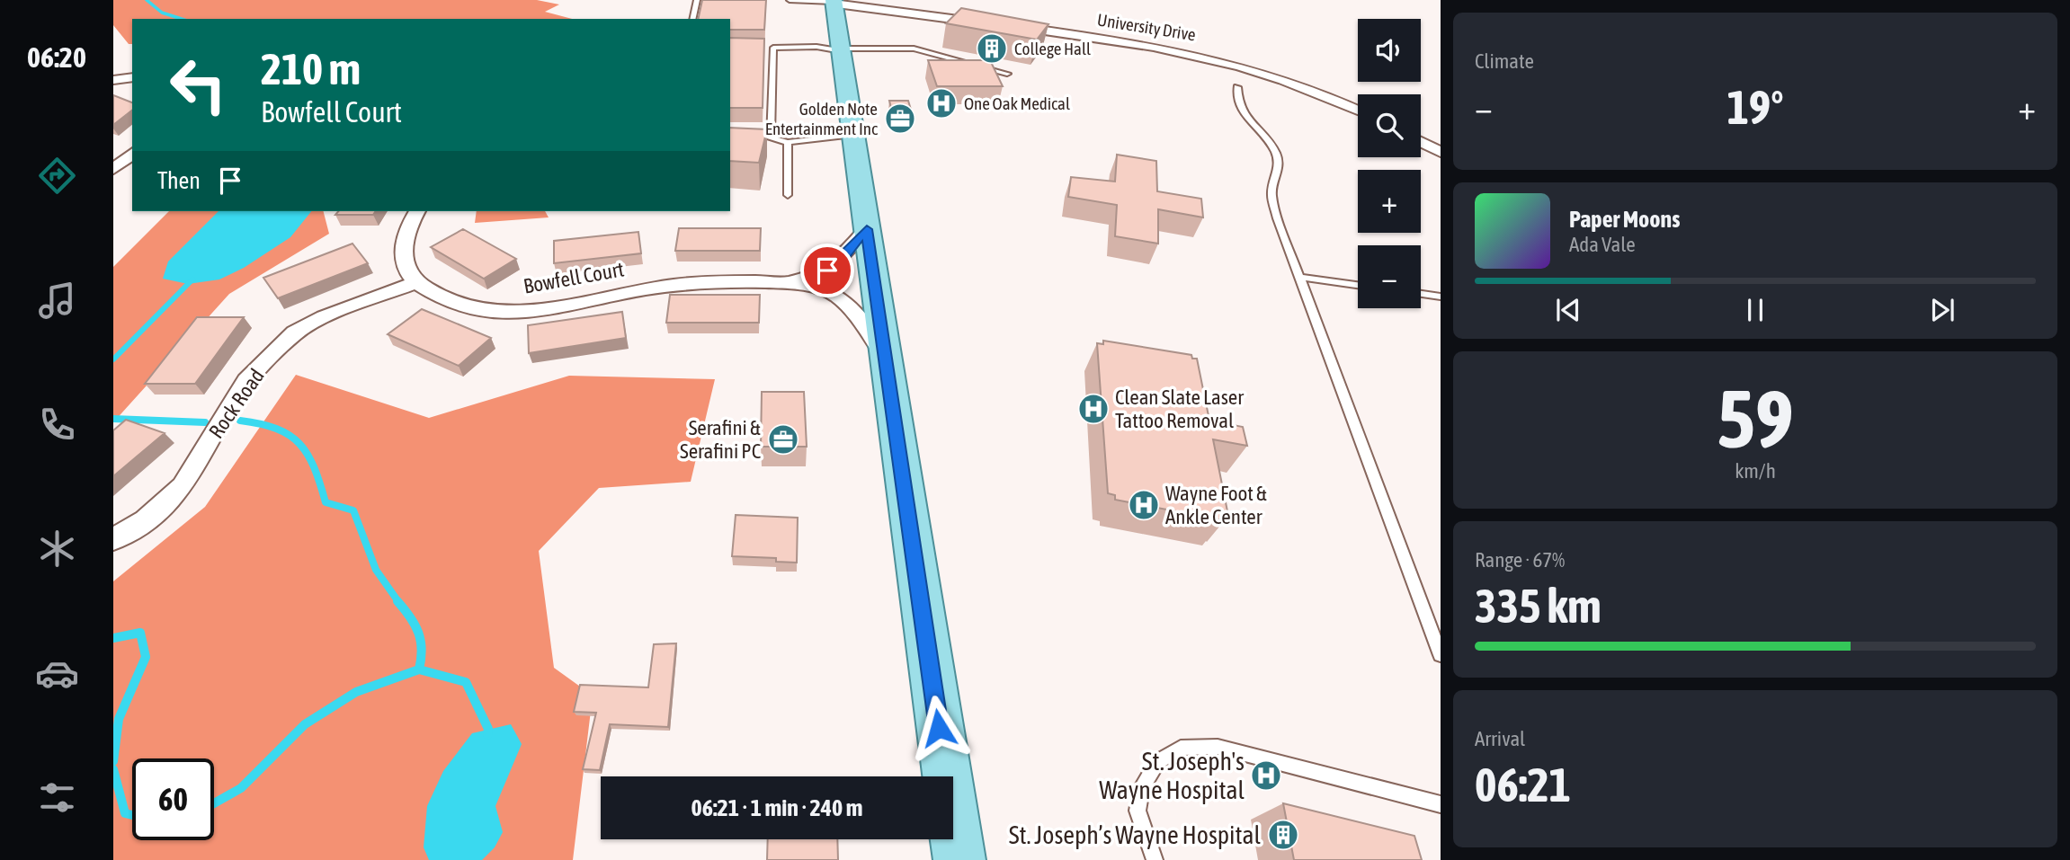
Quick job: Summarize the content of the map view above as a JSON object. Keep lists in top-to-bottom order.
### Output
{
  "streets": {
    "street": ["University Drive", "Bowfell Court", "Rock Road"]
  },
  "crossings": [
    ["Bowfell Court", "Rock Road"]
  ],
  "places": {
    "building": ["College Hall", "St. Joseph’s Wayne Hospital"],
    "hospital": [
      "One Oak Medical",
      "Clean Slate Laser Tattoo Removal",
      "Wayne Foot & Ankle Center",
      "St. Joseph's Wayne Hospital"
    ],
    "office": ["Golden Note Entertainment Inc", "Serafini & Serafini PC"]
  },
  "page": {
    "tabs": "06:20",
    "tile": [
      "Climate",
      ["59", "km/h"],
      ["Range · 67%", "335 km"],
      ["Arrival", "06:21"]
    ],
    "map_buttons": ["+", "−"],
    "turn": ["210 m", "Bowfell Court"],
    "heat": ["−", "19°", "+"],
    "then": "Then",
    "song": ["Paper Moons", "Ada Vale"],
    "limit": "60",
    "trip": "06:21 · 1 min · 240 m"
  }
}
